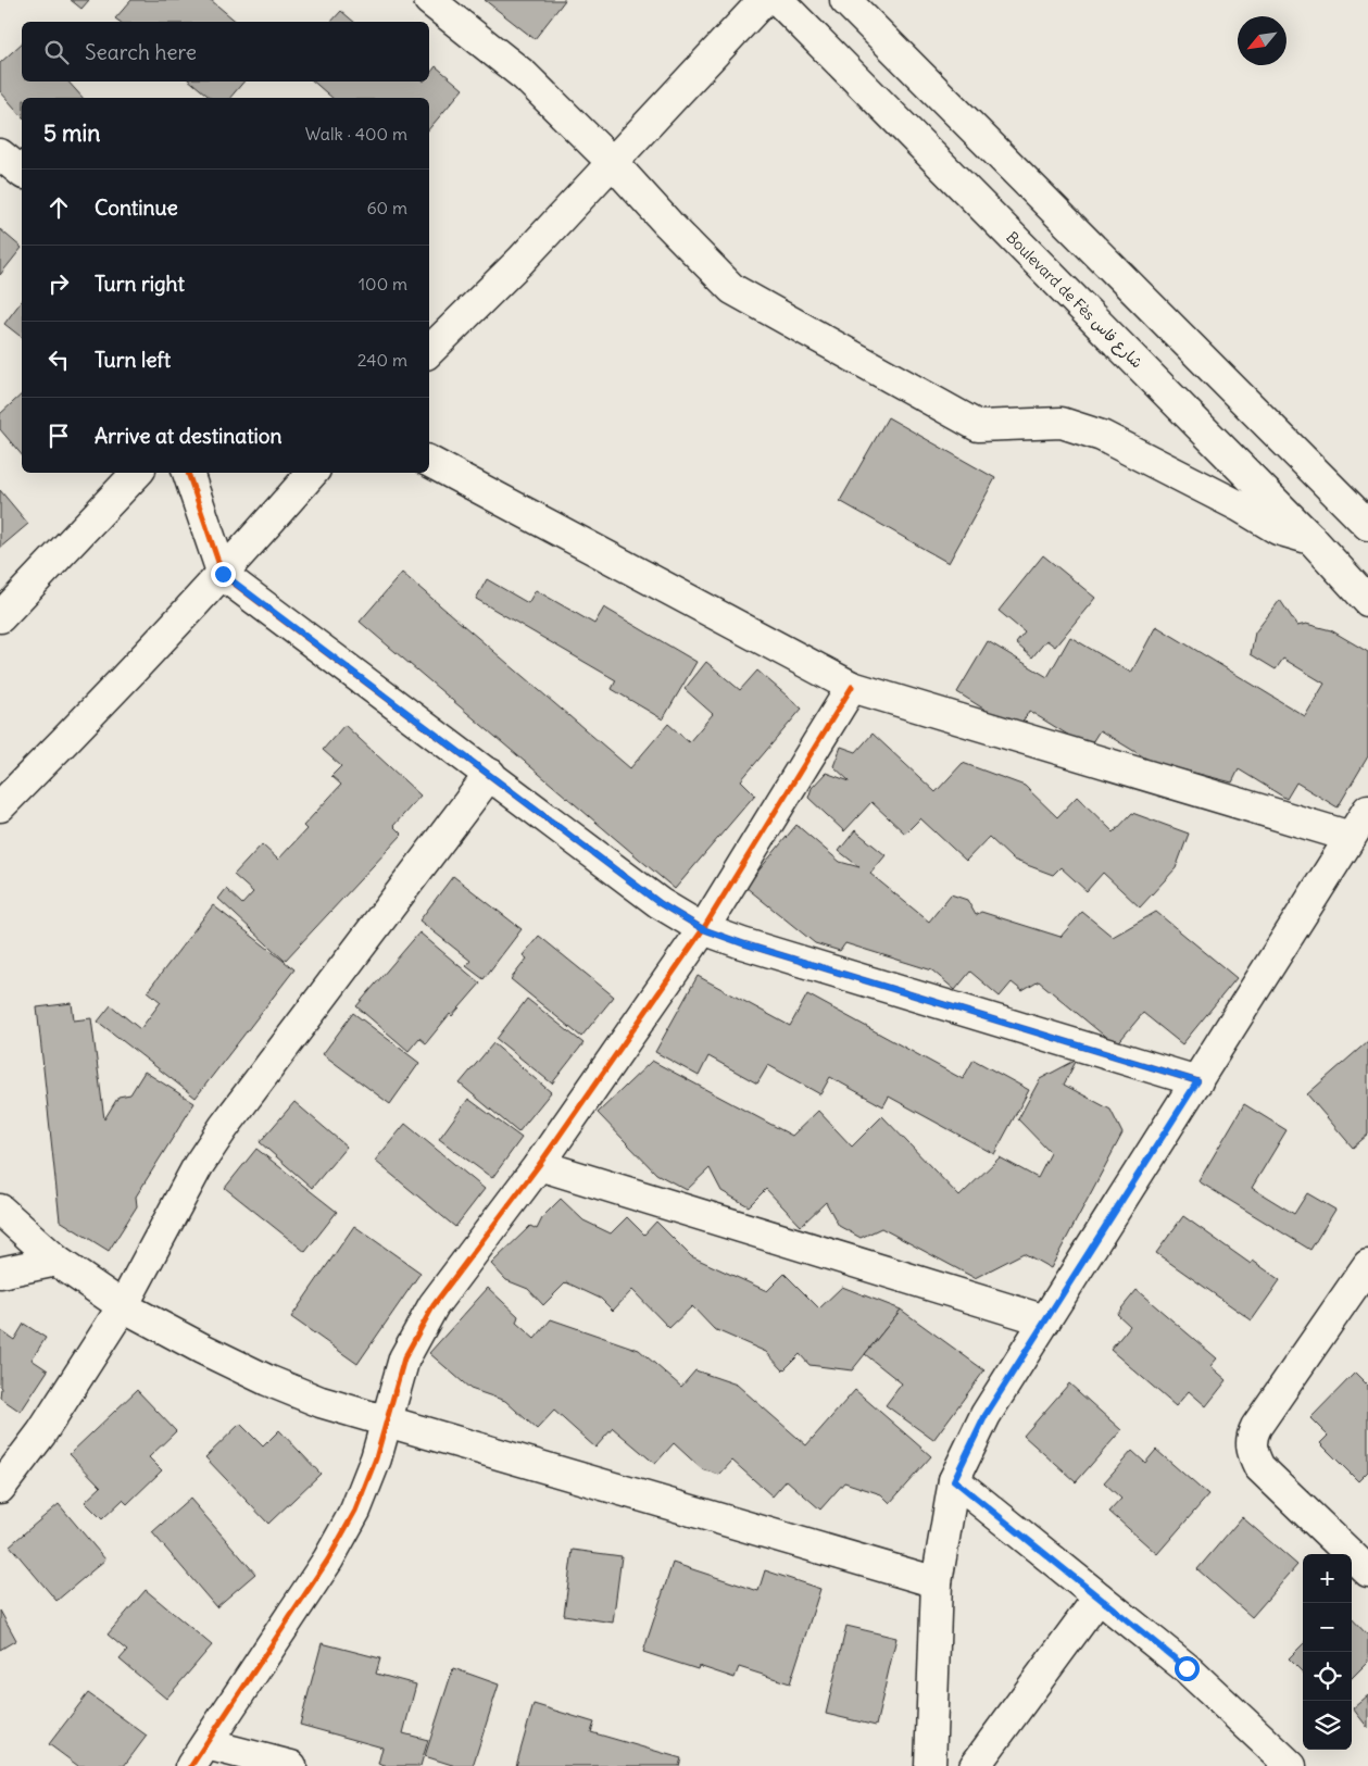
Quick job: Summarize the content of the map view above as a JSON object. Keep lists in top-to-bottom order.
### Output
{
  "streets": {
    "street": ["Boulevard de Fès شارع فاس"]
  },
  "north": "bottom left",
  "page": {
    "search": "Search here",
    "heading": ["5 min", "Walk · 400 m"],
    "list": [
      ["Continue", "60 m"],
      ["Turn right", "100 m"],
      ["Turn left", "240 m"],
      "Arrive at destination"
    ],
    "map_buttons": ["+", "−"]
  }
}
